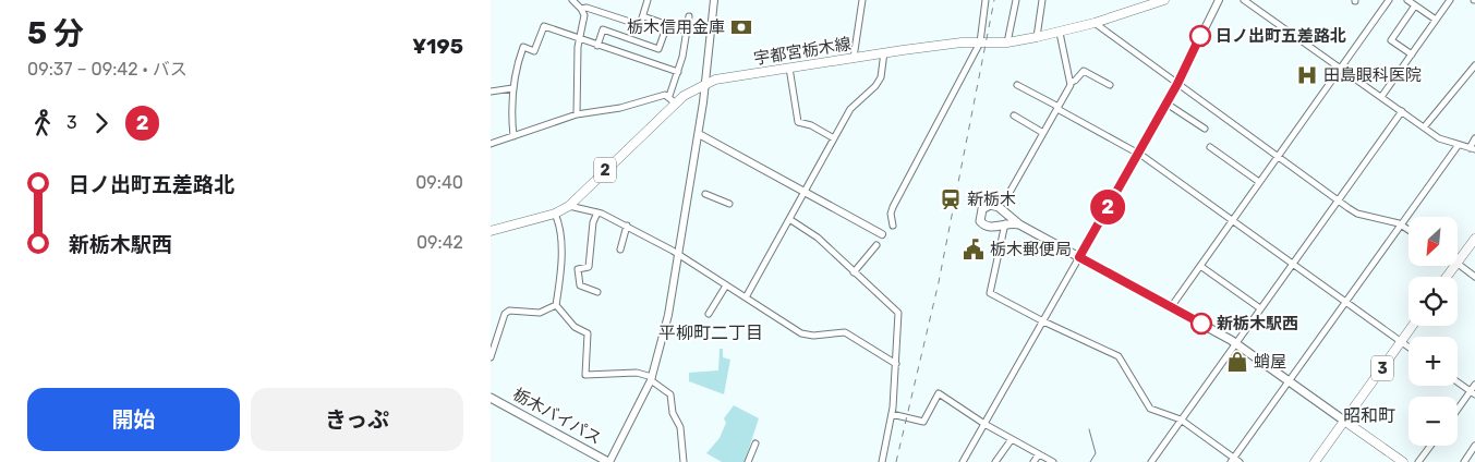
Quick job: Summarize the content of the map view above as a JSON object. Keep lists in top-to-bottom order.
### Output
{
  "streets": {
    "main road": [
      "宇都宮栃木線",
      "2",
      "3",
      "栃木バイパス"
    ]
  },
  "districts": ["平柳町二丁目", "昭和町"],
  "places": {
    "bank": ["栃木信用金庫"],
    "other": ["日ノ出町五差路北", "新栃木駅西"],
    "hospital": ["田島眼科医院"],
    "station": ["新栃木"],
    "public building": ["栃木郵便局"],
    "shop": ["蛸屋"]
  },
  "lines": ["bus line 2"],
  "north": "bottom left",
  "page": {
    "heading": ["5 分", "09:37 – 09:42 · バス", "¥195"],
    "on_map": "2",
    "legs": ["3", "2"],
    "list": [
      {
        "name": "日ノ出町五差路北",
        "value": "09:40"
      },
      {
        "name": "新栃木駅西",
        "value": "09:42"
      }
    ],
    "map_buttons": ["+", "−"],
    "buttons": ["開始", "きっぷ"]
  }
}
